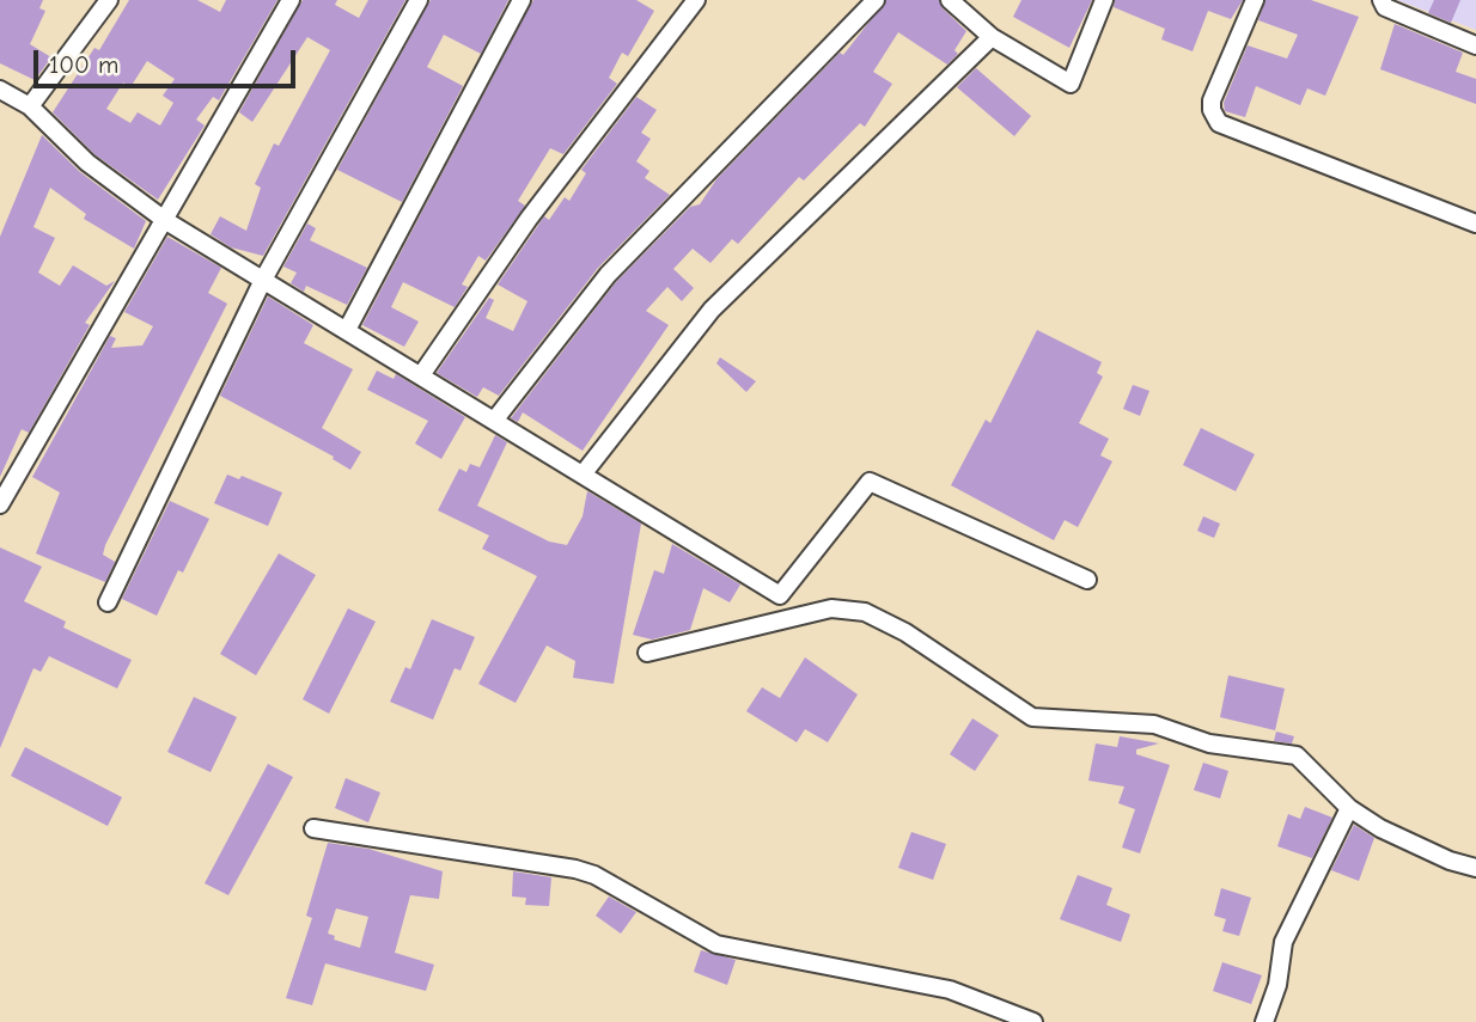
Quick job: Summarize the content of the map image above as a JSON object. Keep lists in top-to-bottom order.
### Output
{
  "scale_bar": "100 m"
}
